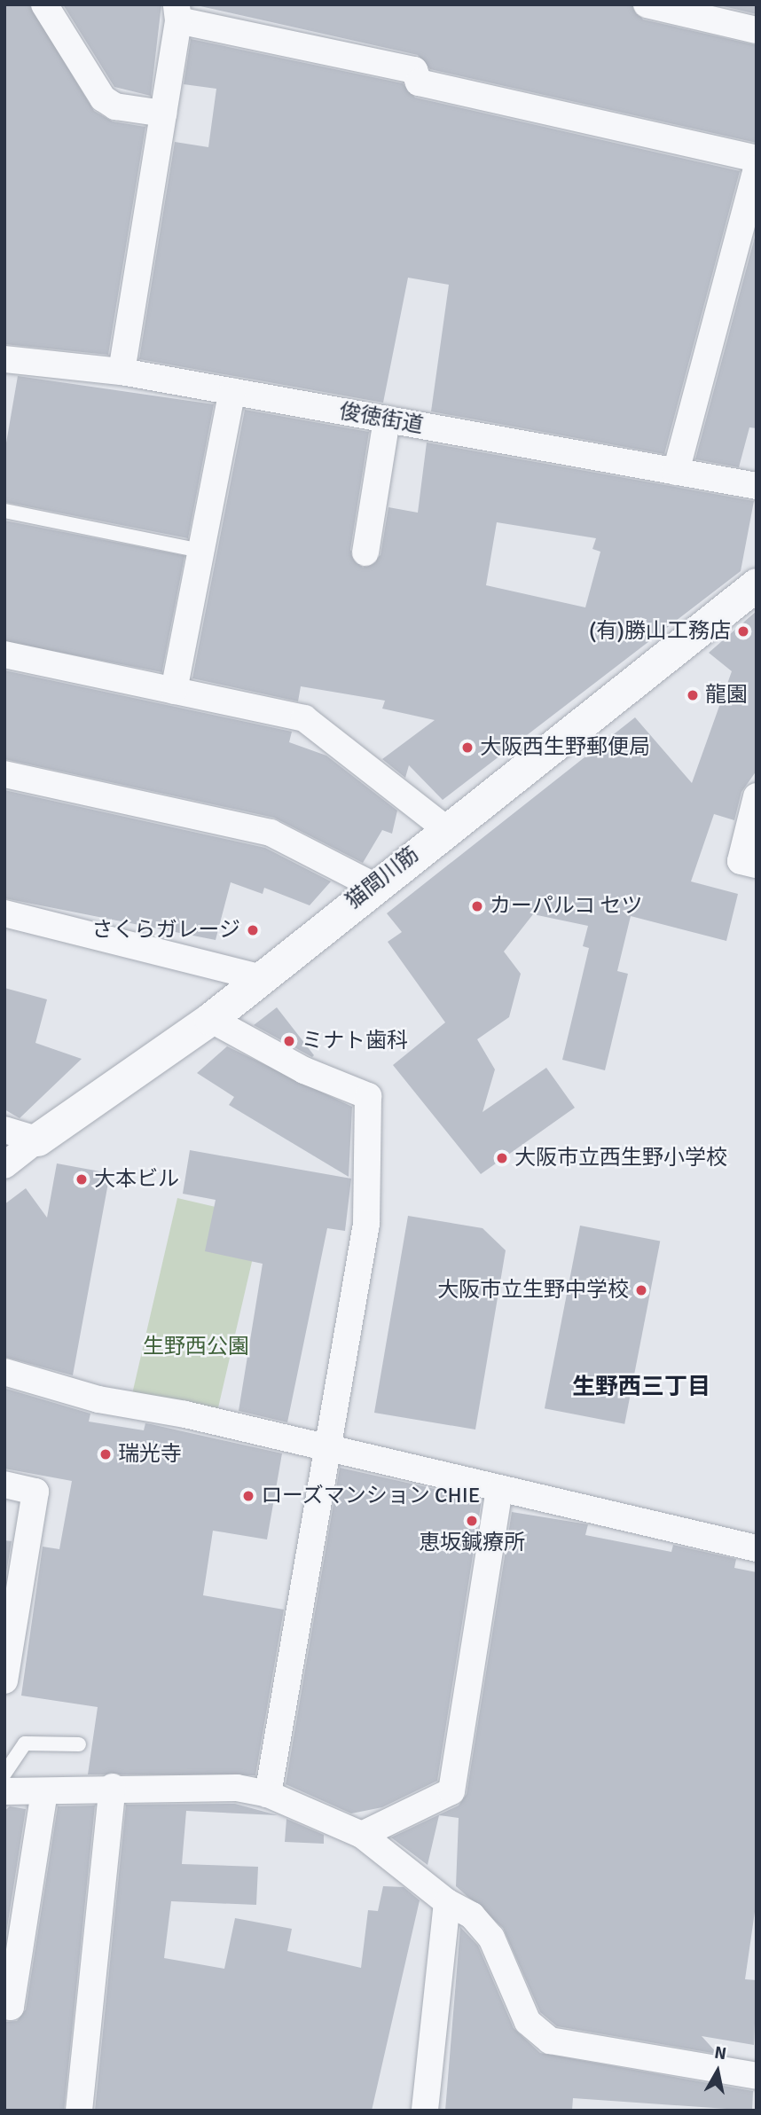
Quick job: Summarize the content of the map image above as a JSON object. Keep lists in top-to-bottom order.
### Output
{
  "streets": {
    "street": ["俊徳街道", "猫間川筋"]
  },
  "districts": ["生野西三丁目"],
  "parks": ["生野西公園"],
  "places": [
    "(有)勝山工務店",
    "龍園",
    "大阪西生野郵便局",
    "カーパルコ セツ",
    "さくらガレージ",
    "ミナト歯科",
    "大阪市立西生野小学校",
    "大本ビル",
    "大阪市立生野中学校",
    "瑞光寺",
    "ローズマンション CHIE",
    "恵坂鍼療所"
  ],
  "north": "top"
}
